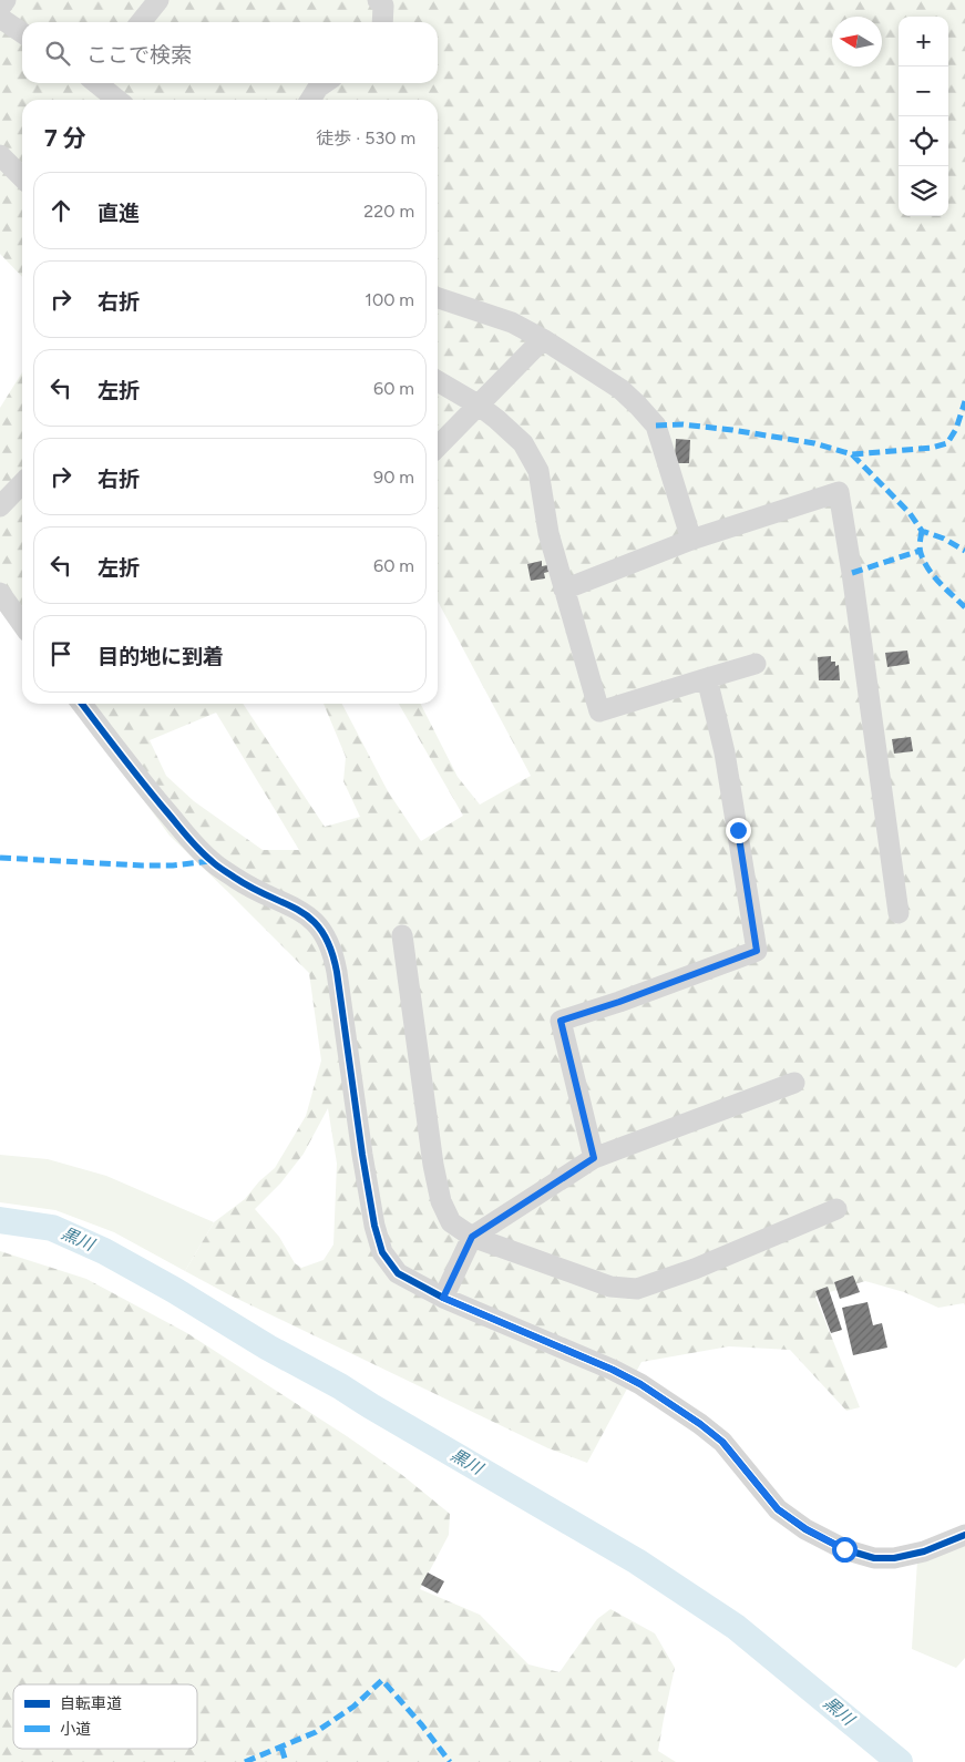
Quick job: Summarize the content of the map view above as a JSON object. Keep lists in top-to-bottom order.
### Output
{
  "water": ["黒川"],
  "legend": ["自転車道", "小道"],
  "north": "left",
  "page": {
    "map_buttons": ["+", "−"],
    "search": "ここで検索",
    "heading": ["7 分", "徒歩 · 530 m"],
    "list": [
      ["直進", "220 m"],
      ["右折", "100 m"],
      ["左折", "60 m"],
      ["右折", "90 m"],
      ["左折", "60 m"],
      "目的地に到着"
    ]
  }
}
